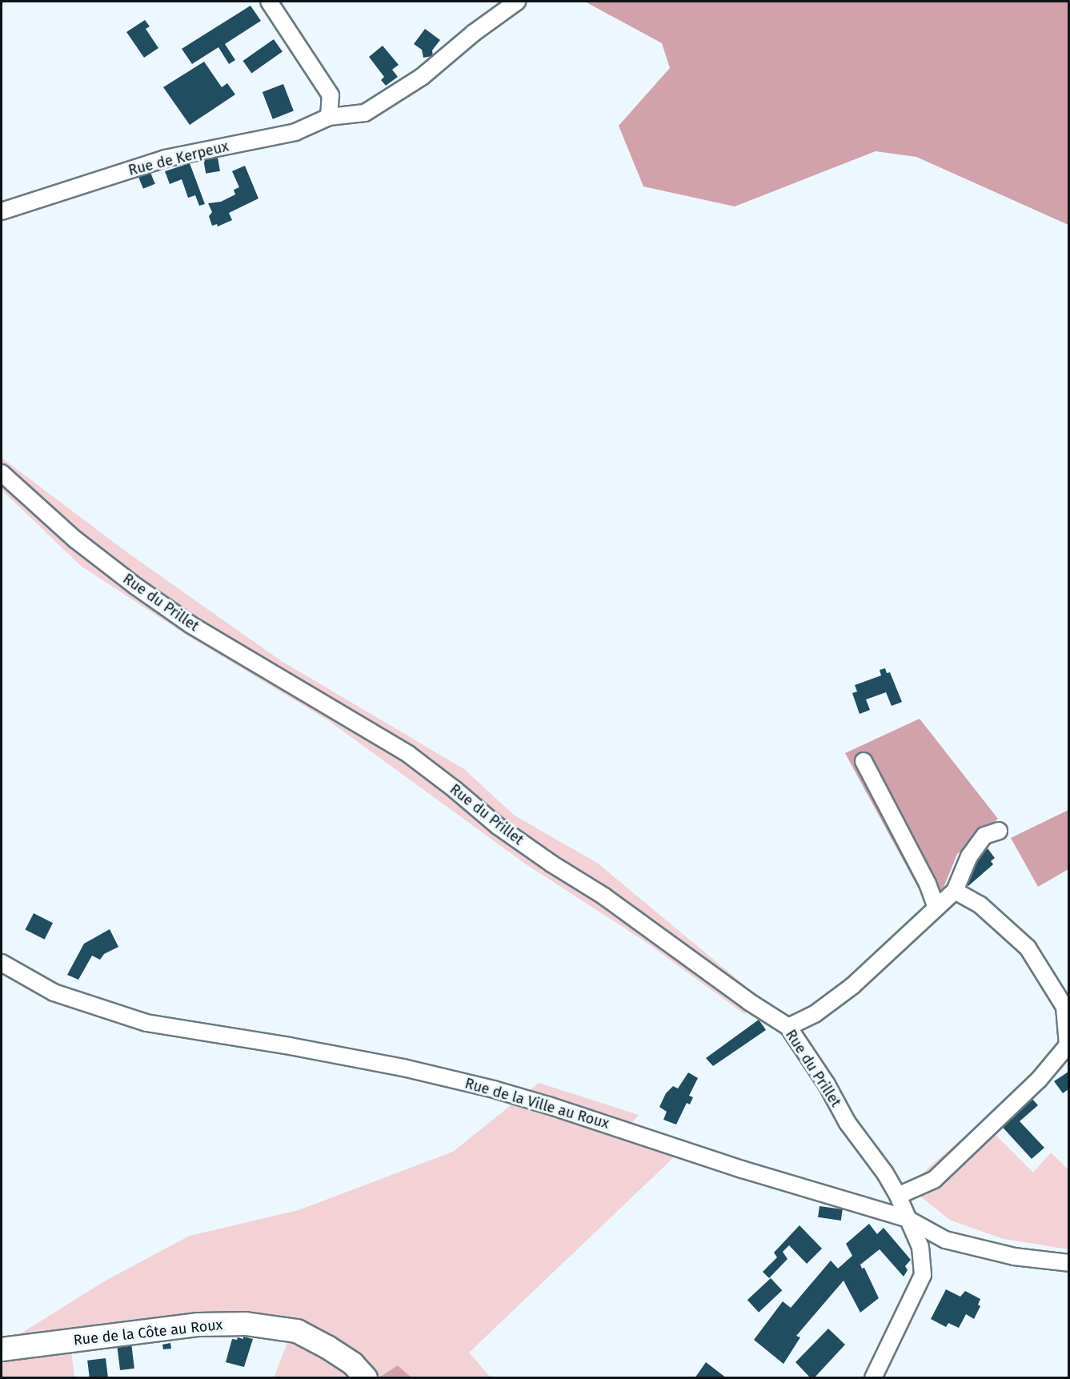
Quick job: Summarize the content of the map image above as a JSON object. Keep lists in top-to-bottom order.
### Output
{
  "streets": {
    "main road": ["Rue de la Côte au Roux"],
    "street": ["Rue de Kerpeux", "Rue du Prillet", "Rue de la Ville au Roux"]
  },
  "crossings": [
    ["Rue du Prillet", "Rue de la Ville au Roux"]
  ]
}
